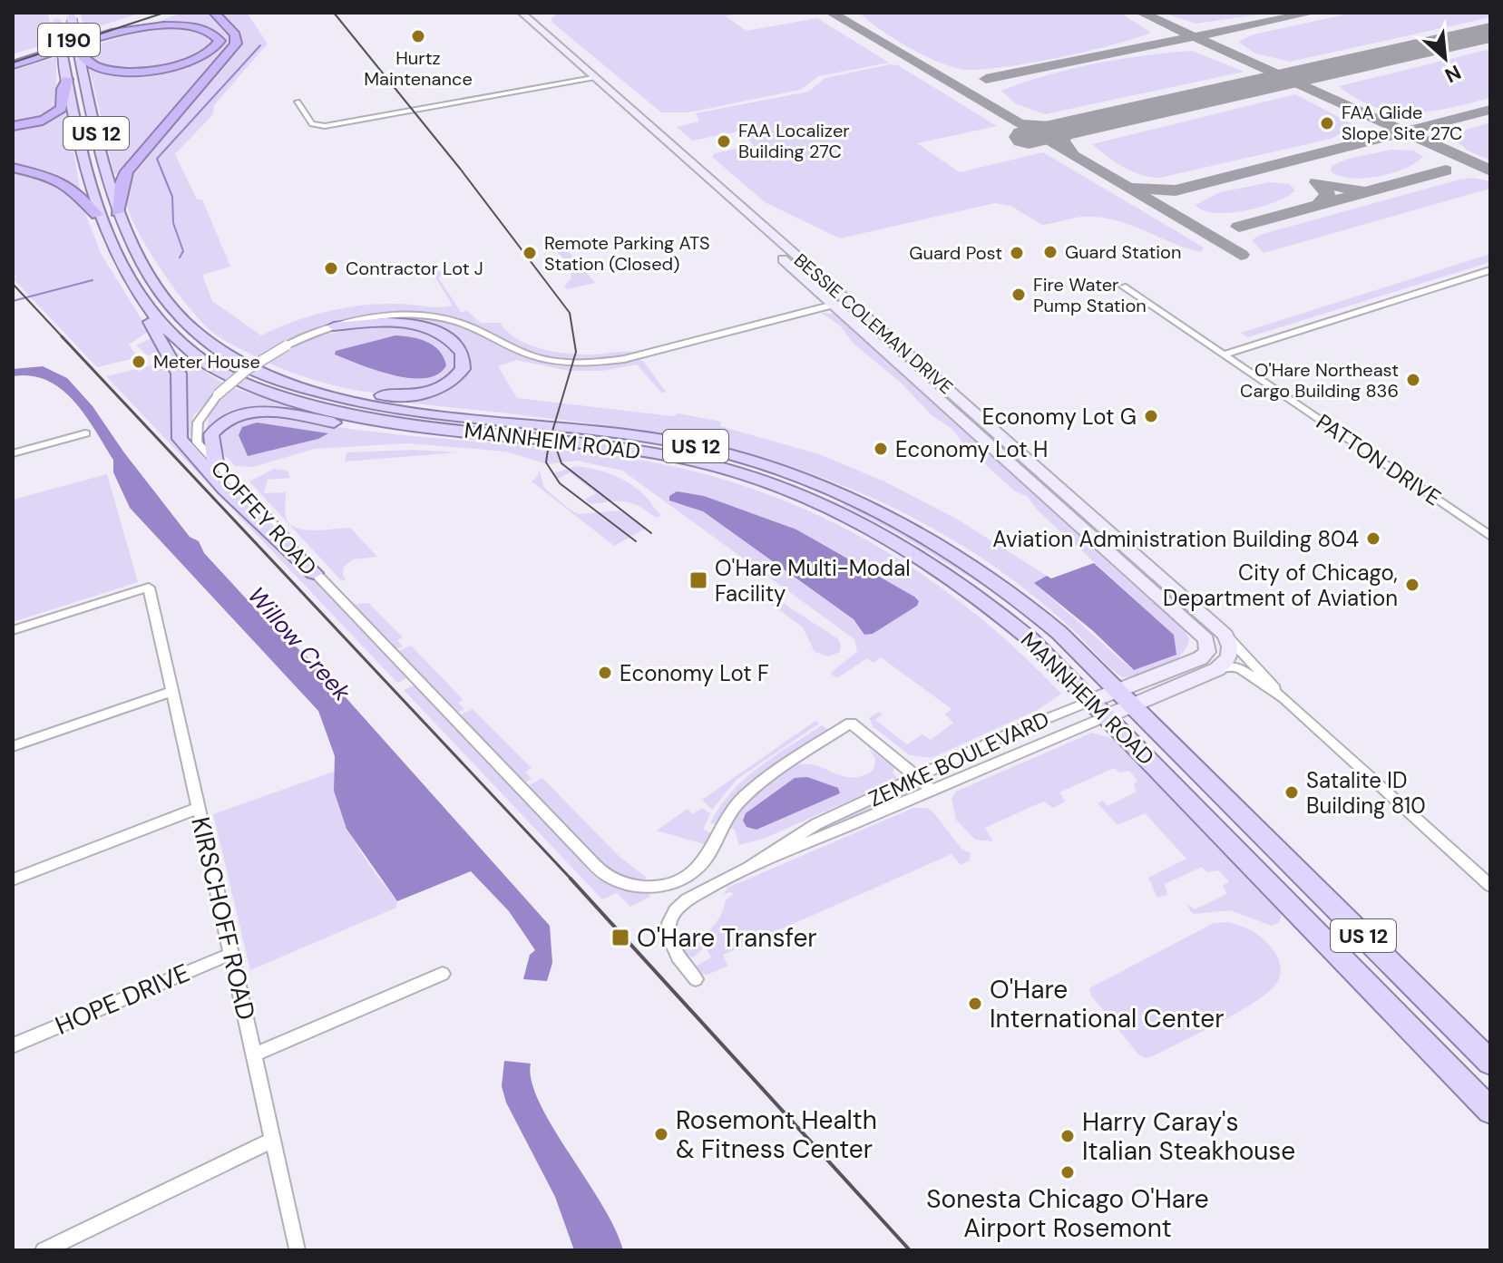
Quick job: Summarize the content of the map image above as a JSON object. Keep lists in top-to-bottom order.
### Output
{
  "streets": {
    "highway": ["I 190"],
    "main road": ["US 12", "MANNHEIM ROAD"],
    "street": [
      "BESSIE COLEMAN DRIVE",
      "PATTON DRIVE",
      "COFFEY ROAD",
      "ZEMKE BOULEVARD",
      "KIRSCHOFF ROAD",
      "HOPE DRIVE"
    ]
  },
  "crossings": [
    ["BESSIE COLEMAN DRIVE", "COFFEY ROAD"],
    ["BESSIE COLEMAN DRIVE", "ZEMKE BOULEVARD"],
    ["MANNHEIM ROAD", "ZEMKE BOULEVARD"],
    ["COFFEY ROAD", "ZEMKE BOULEVARD"],
    ["KIRSCHOFF ROAD", "HOPE DRIVE"]
  ],
  "water": ["Willow Creek"],
  "places": {
    "other": [
      "Hurtz Maintenance",
      "FAA Glide Slope Site 27C",
      "FAA Localizer Building 27C",
      "Guard Station",
      "Remote Parking ATS Station (Closed)",
      "Guard Post",
      "Contractor Lot J",
      "Fire Water Pump Station",
      "Meter House",
      "O'Hare Northeast Cargo Building 836",
      "Economy Lot G",
      "Economy Lot H",
      "Aviation Administration Building 804",
      "City of Chicago, Department of Aviation",
      "Economy Lot F",
      "Satalite ID Building 810",
      "O'Hare International Center",
      "Rosemont Health & Fitness Center",
      "Harry Caray's Italian Steakhouse",
      "Sonesta Chicago O'Hare Airport Rosemont"
    ],
    "transit": ["O'Hare Multi-Modal Facility", "O'Hare Transfer"]
  },
  "north": "bottom right"
}
